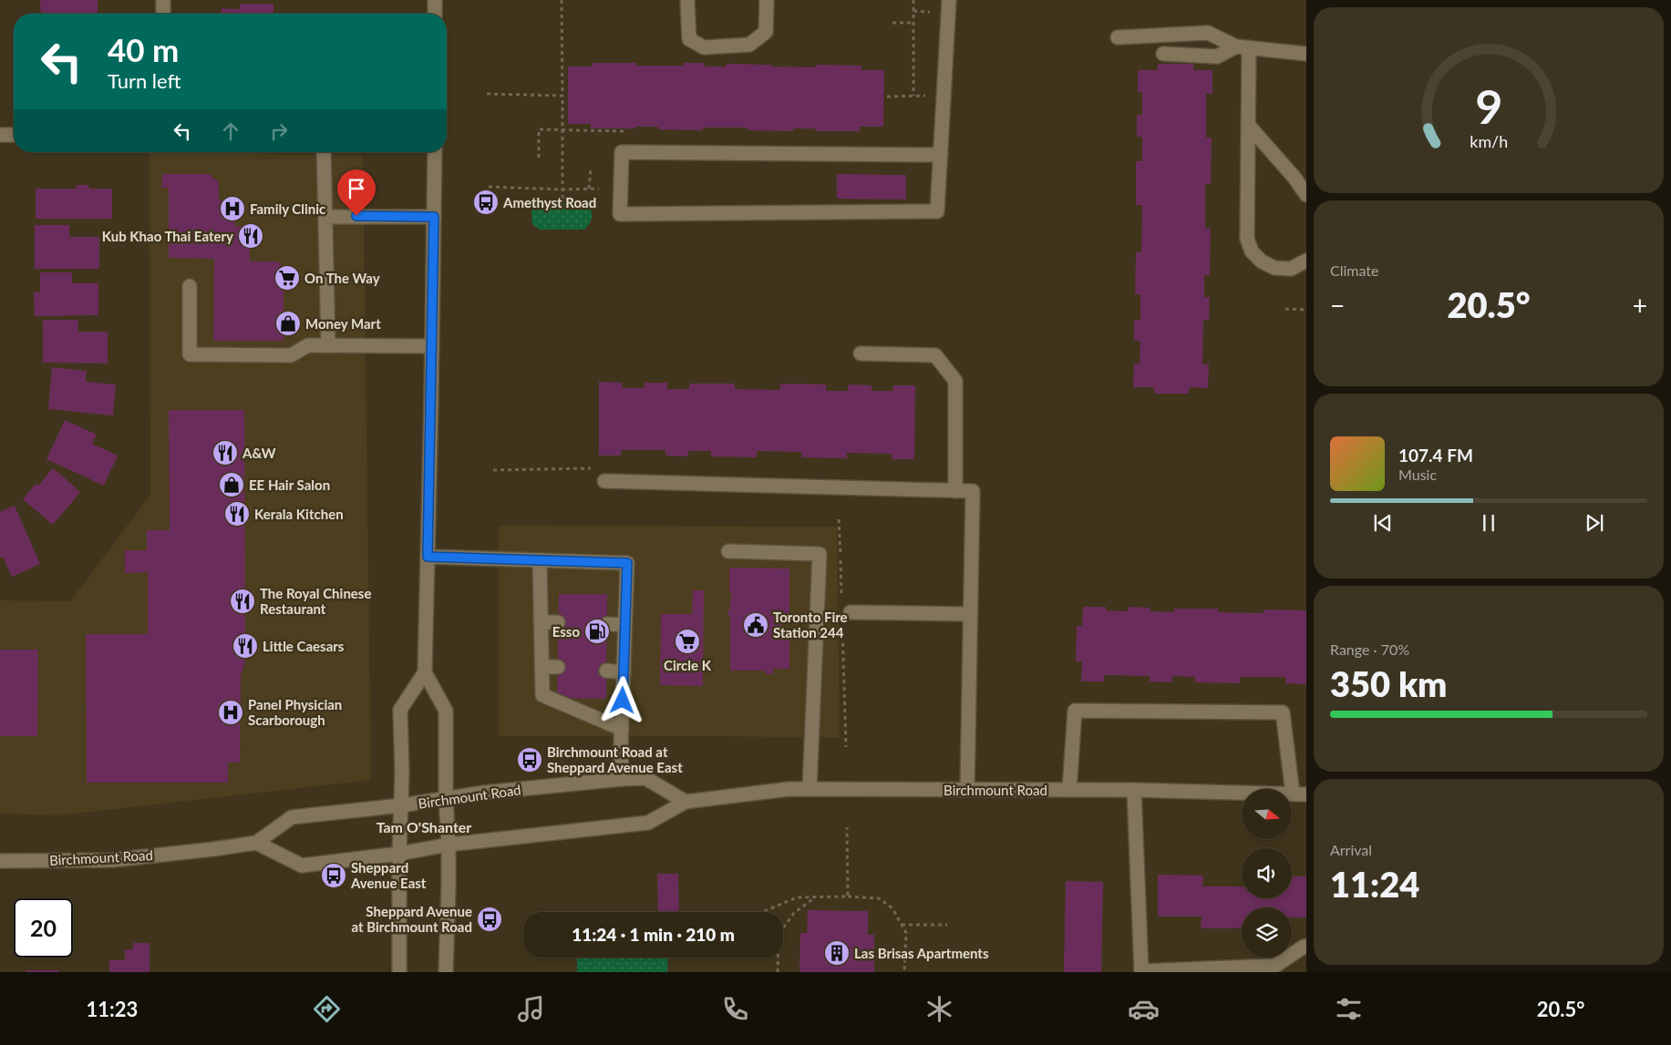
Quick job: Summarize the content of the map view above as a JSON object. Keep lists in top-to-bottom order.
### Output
{
  "streets": {
    "main road": ["Birchmount Road"]
  },
  "districts": ["Tam O'Shanter"],
  "places": {
    "bus stop": [
      "Amethyst Road",
      "Birchmount Road at Sheppard Avenue East",
      "Sheppard Avenue East",
      "Sheppard Avenue at Birchmount Road"
    ],
    "hospital": ["Family Clinic", "Panel Physician Scarborough"],
    "restaurant": [
      "Kub Khao Thai Eatery",
      "A&W",
      "Kerala Kitchen",
      "The Royal Chinese Restaurant",
      "Little Caesars"
    ],
    "supermarket": ["On The Way", "Circle K"],
    "shop": ["Money Mart", "EE Hair Salon"],
    "public building": ["Toronto Fire Station 244"],
    "fuel station": ["Esso"],
    "building": ["Las Brisas Apartments"]
  },
  "north": "right",
  "page": {
    "turn": ["40 m", "Turn left"],
    "tile": [
      "Climate",
      ["Range · 70%", "350 km"],
      ["Arrival", "11:24"]
    ],
    "heat": ["−", "20.5°", "+"],
    "song": ["107.4 FM", "Music"],
    "limit": "20",
    "trip": "11:24 · 1 min · 210 m",
    "tabs": ["11:23", "20.5°"],
    "gauge": ["9", "km/h"]
  }
}
